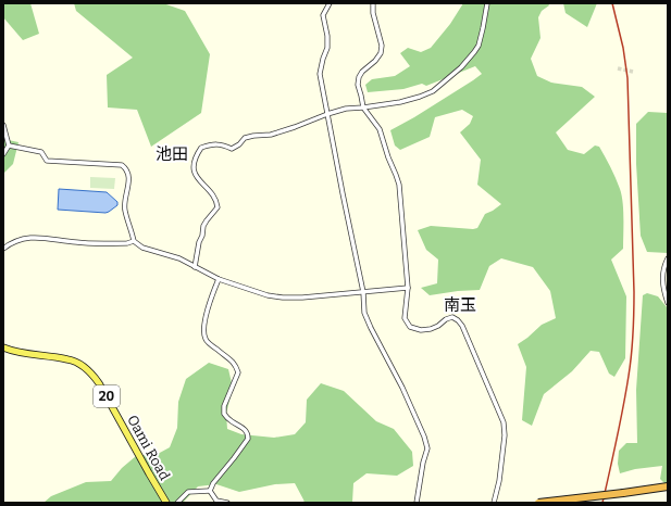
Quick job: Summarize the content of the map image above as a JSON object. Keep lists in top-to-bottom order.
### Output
{
  "streets": {
    "main road": ["20", "Oami Road"]
  },
  "districts": ["池田", "南玉"]
}
